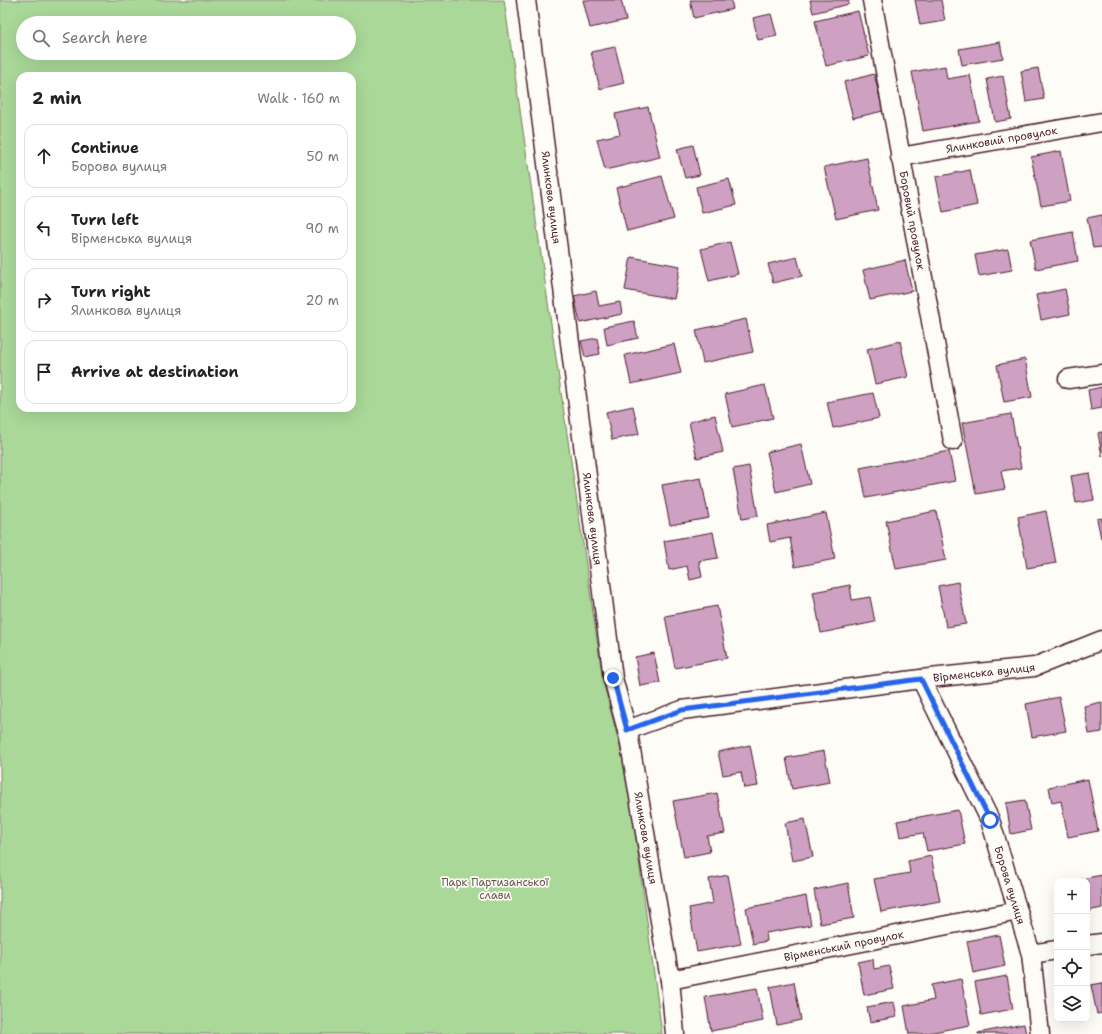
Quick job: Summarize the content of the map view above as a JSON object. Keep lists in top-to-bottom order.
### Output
{
  "streets": {
    "street": [
      "Ялинковий провулок",
      "Ялинкова вулиця",
      "Боровий провулок",
      "Вірменська вулиця",
      "Борова вулиця",
      "Вірменський провулок"
    ]
  },
  "crossings": [
    ["Ялинковий провулок", "Боровий провулок"],
    ["Ялинкова вулиця", "Вірменська вулиця"],
    ["Ялинкова вулиця", "Вірменський провулок"],
    ["Вірменська вулиця", "Борова вулиця"],
    ["Борова вулиця", "Вірменський провулок"]
  ],
  "parks": ["Парк Партизанської слави"],
  "page": {
    "search": "Search here",
    "heading": ["2 min", "Walk · 160 m"],
    "list": [
      ["Continue", "Борова вулиця", "50 m"],
      ["Turn left", "Вірменська вулиця", "90 m"],
      ["Turn right", "Ялинкова вулиця", "20 m"],
      "Arrive at destination"
    ],
    "map_buttons": ["+", "−"]
  }
}
